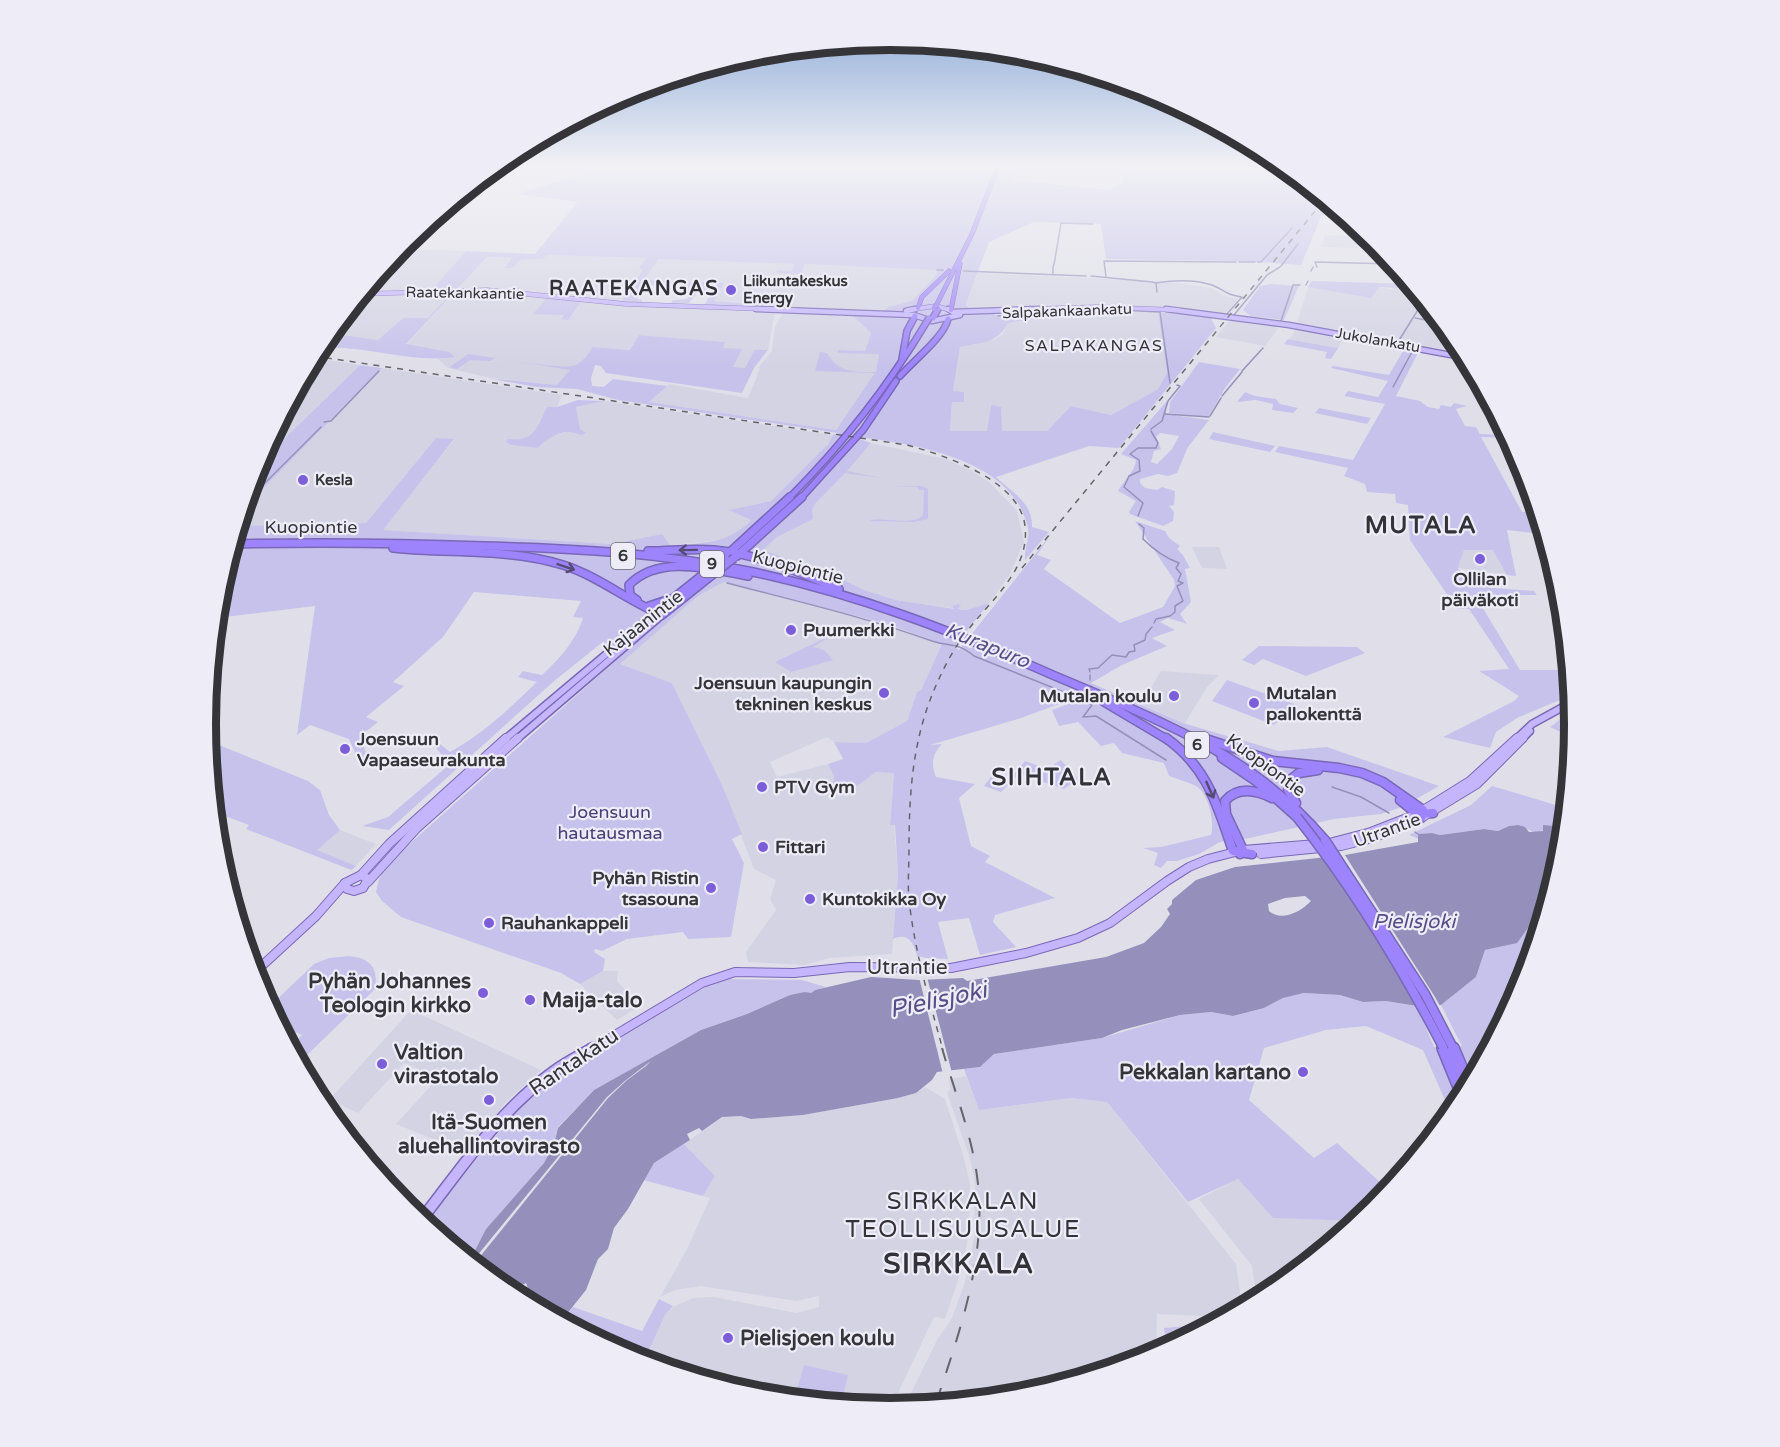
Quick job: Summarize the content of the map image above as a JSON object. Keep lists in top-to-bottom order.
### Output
{
  "streets": {
    "highway": [
      "Kuopiontie",
      "6",
      "9",
      "Kajaanintie"
    ],
    "main road": [
      "Raatekankaantie",
      "Salpakankaankatu",
      "Jukolankatu",
      "Utrantie",
      "Rantakatu"
    ]
  },
  "crossings": [
    ["Raatekankaantie", "Salpakankaankatu"],
    ["Salpakankaankatu", "Jukolankatu"],
    ["Kuopiontie", "6"],
    ["6", "Kajaanintie"],
    ["Utrantie", "Rantakatu"]
  ],
  "districts": [
    "RAATEKANGAS",
    "SALPAKANGAS",
    "MUTALA",
    "SIIHTALA",
    "SIRKKALAN TEOLLISUUSALUE",
    "SIRKKALA"
  ],
  "water": ["Kurapuro", "Pielisjoki"],
  "parks": ["Joensuun hautausmaa"],
  "places": [
    "Liikuntakeskus Energy",
    "Kesla",
    "Ollilan päiväkoti",
    "Puumerkki",
    "Joensuun kaupungin tekninen keskus",
    "Mutalan koulu",
    "Mutalan pallokenttä",
    "Joensuun Vapaaseurakunta",
    "PTV Gym",
    "Fittari",
    "Pyhän Ristin tsasouna",
    "Kuntokikka Oy",
    "Rauhankappeli",
    "Pyhän Johannes Teologin kirkko",
    "Maija-talo",
    "Valtion virastotalo",
    "Pekkalan kartano",
    "Itä-Suomen aluehallintovirasto",
    "Pielisjoen koulu"
  ]
}
